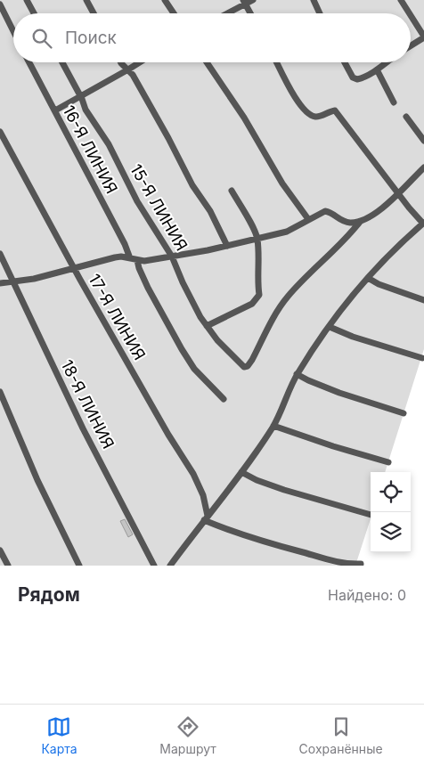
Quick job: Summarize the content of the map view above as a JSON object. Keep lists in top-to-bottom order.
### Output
{
  "streets": {
    "street": [
      "16-Я ЛИНИЯ",
      "15-Я ЛИНИЯ",
      "17-Я ЛИНИЯ",
      "18-Я ЛИНИЯ"
    ]
  },
  "page": {
    "search": "Поиск",
    "heading": ["Рядом", "Найдено: 0"],
    "nav": ["Карта", "Маршрут", "Сохранённые"]
  }
}
